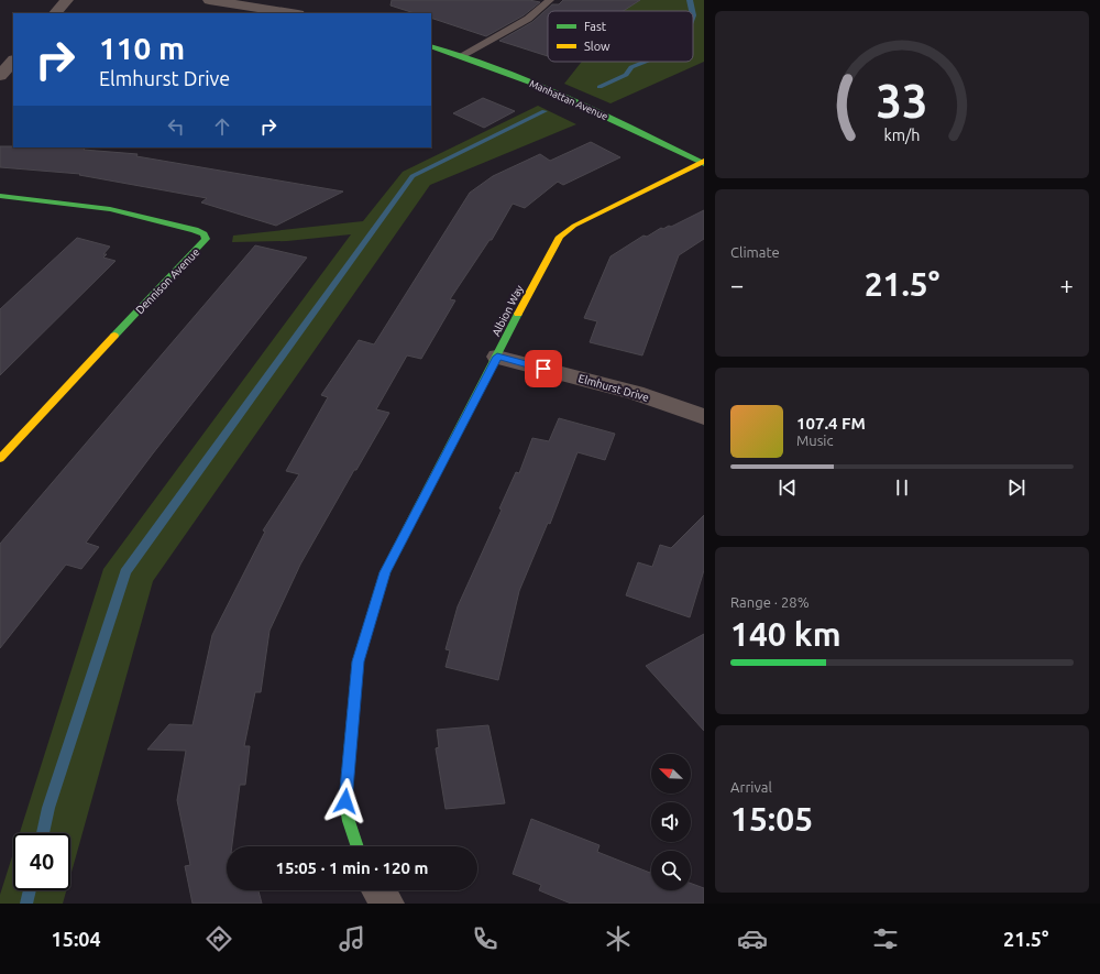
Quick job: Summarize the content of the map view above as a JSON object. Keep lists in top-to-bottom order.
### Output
{
  "streets": {
    "street": [
      "Manhattan Avenue",
      "Dennison Avenue",
      "Albion Way",
      "Elmhurst Drive"
    ]
  },
  "crossings": [
    ["Manhattan Avenue", "Albion Way"],
    ["Albion Way", "Elmhurst Drive"]
  ],
  "legend": ["Fast", "Slow"],
  "north": "top left",
  "page": {
    "turn": ["110 m", "Elmhurst Drive"],
    "tile": [
      "Climate",
      ["Range · 28%", "140 km"],
      ["Arrival", "15:05"]
    ],
    "heat": ["−", "21.5°", "+"],
    "song": ["107.4 FM", "Music"],
    "limit": "40",
    "trip": "15:05 · 1 min · 120 m",
    "tabs": ["15:04", "21.5°"],
    "gauge": ["33", "km/h"]
  }
}
